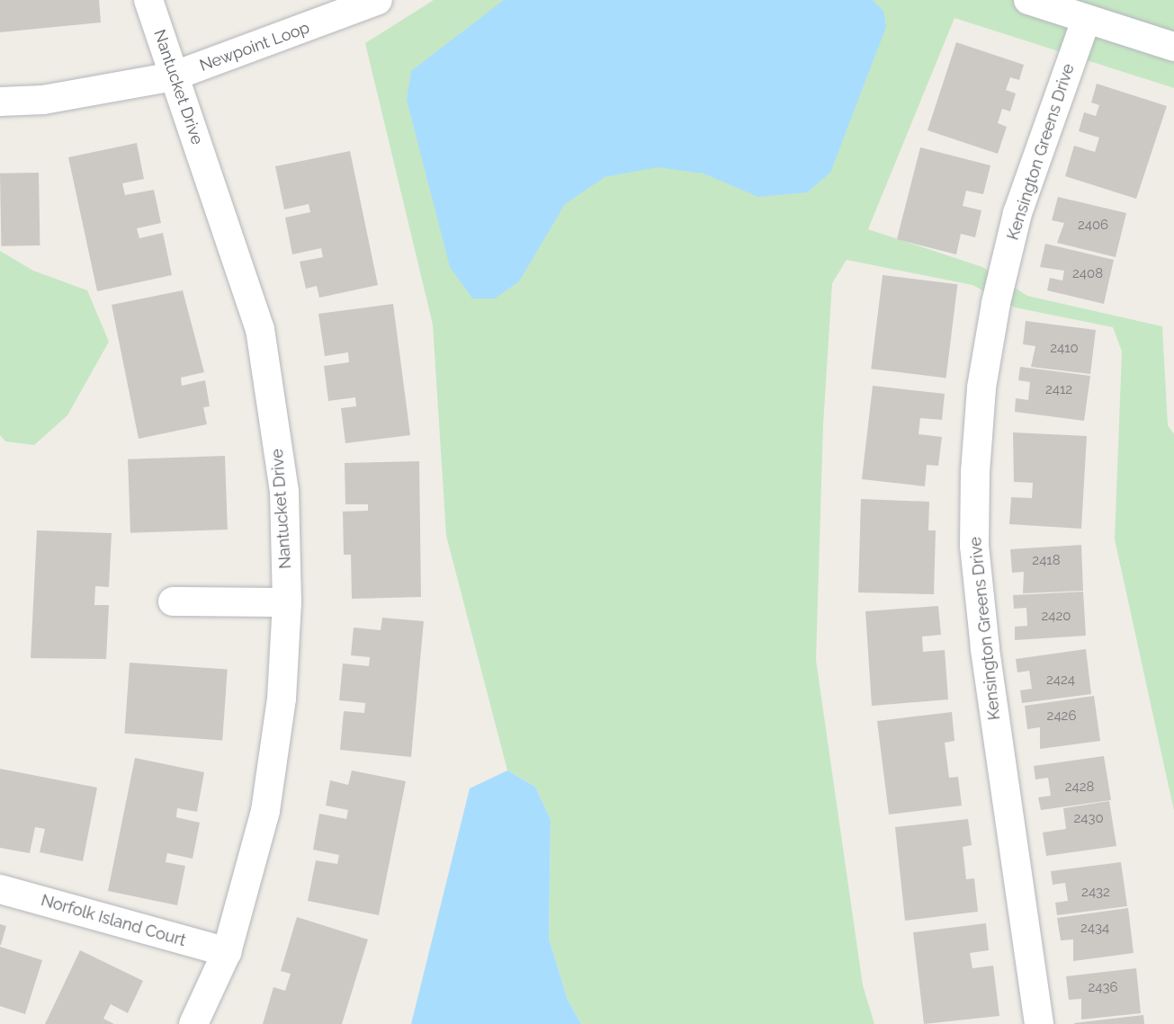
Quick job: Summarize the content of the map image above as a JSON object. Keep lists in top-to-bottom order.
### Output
{
  "streets": {
    "street": [
      "Newpoint Loop",
      "Nantucket Drive",
      "Kensington Greens Drive",
      "Norfolk Island Court"
    ]
  },
  "crossings": [
    ["Newpoint Loop", "Nantucket Drive"],
    ["Nantucket Drive", "Norfolk Island Court"]
  ],
  "house_numbers": [
    "2406",
    "2408",
    "2410",
    "2412",
    "2418",
    "2420",
    "2424",
    "2426",
    "2428",
    "2430",
    "2432",
    "2434",
    "2436"
  ]
}
